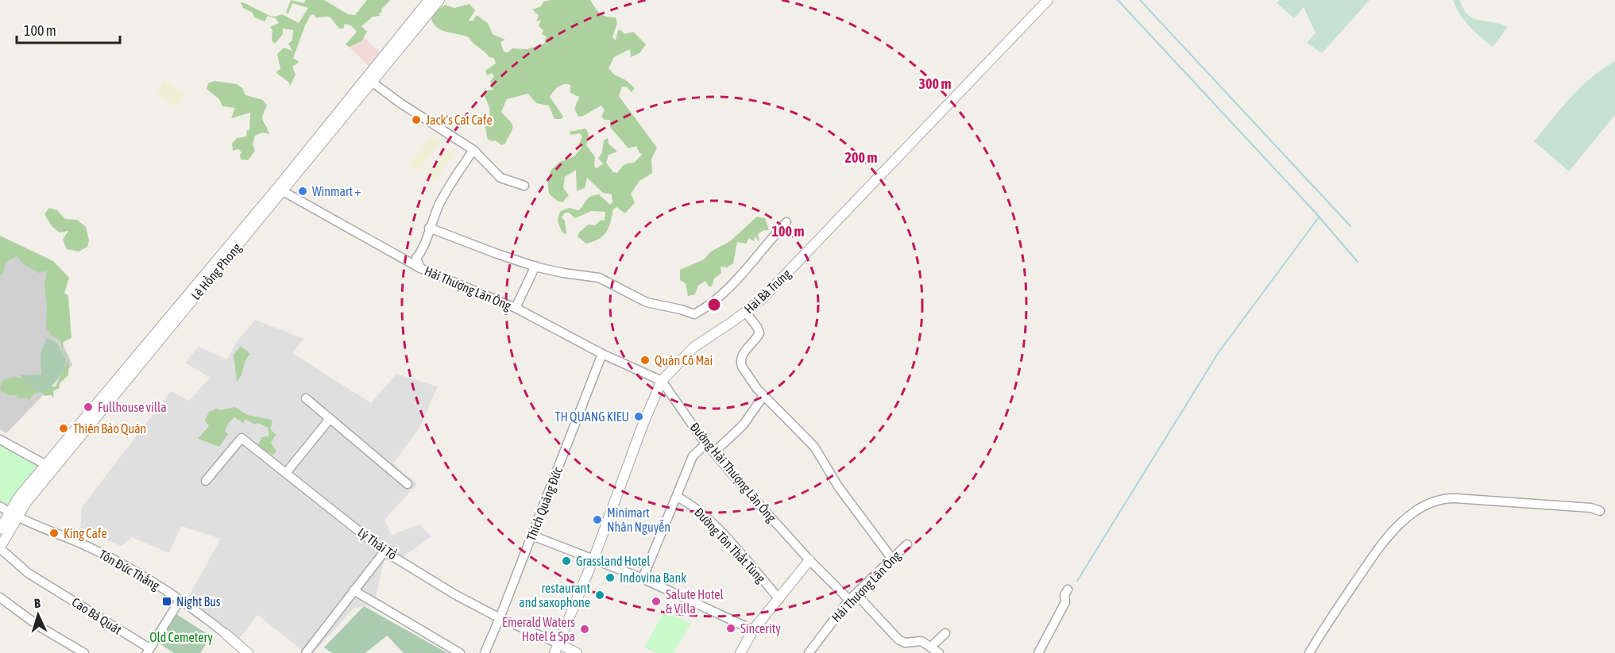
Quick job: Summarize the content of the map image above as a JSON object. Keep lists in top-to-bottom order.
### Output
{
  "streets": {
    "street": [
      "Lê Hồng Phong",
      "Hải Thượng Lãn Ông",
      "Hai Bà Trưng",
      "Đường Hải Thượng Lãn Ông",
      "Thích Quảng Đức",
      "Lý Thái Tổ",
      "Đường Tôn Thất Tùng",
      "Tôn Đức Thắng",
      "Cao Bá Quát"
    ]
  },
  "crossings": [
    ["Lê Hồng Phong", "Hải Thượng Lãn Ông"],
    ["Lê Hồng Phong", "Tôn Đức Thắng"],
    ["Lê Hồng Phong", "Cao Bá Quát"],
    ["Hải Thượng Lãn Ông", "Hai Bà Trưng"],
    ["Hải Thượng Lãn Ông", "Đường Hải Thượng Lãn Ông"],
    ["Hải Thượng Lãn Ông", "Thích Quảng Đức"],
    ["Hai Bà Trưng", "Đường Hải Thượng Lãn Ông"],
    ["Hai Bà Trưng", "Lý Thái Tổ"],
    ["Thích Quảng Đức", "Lý Thái Tổ"]
  ],
  "parks": ["Old Cemetery"],
  "places": {
    "other": [
      "Jack's Cat Cafe",
      "Winmart +",
      "Quán Cô Mai",
      "Fullhouse villa",
      "TH QUANG KIEU",
      "Thiên Bảo Quán",
      "Minimart Nhân Nguyễn",
      "King Cafe",
      "Grassland Hotel",
      "Indovina Bank",
      "restaurant and saxophone",
      "Salute Hotel & Villa",
      "Sincerity",
      "Emerald Waters Hotel & Spa"
    ],
    "transit": ["Night Bus"]
  },
  "scale_bar": "100 m",
  "north": "top",
  "rings": ["300 m", "200 m", "100 m"]
}
